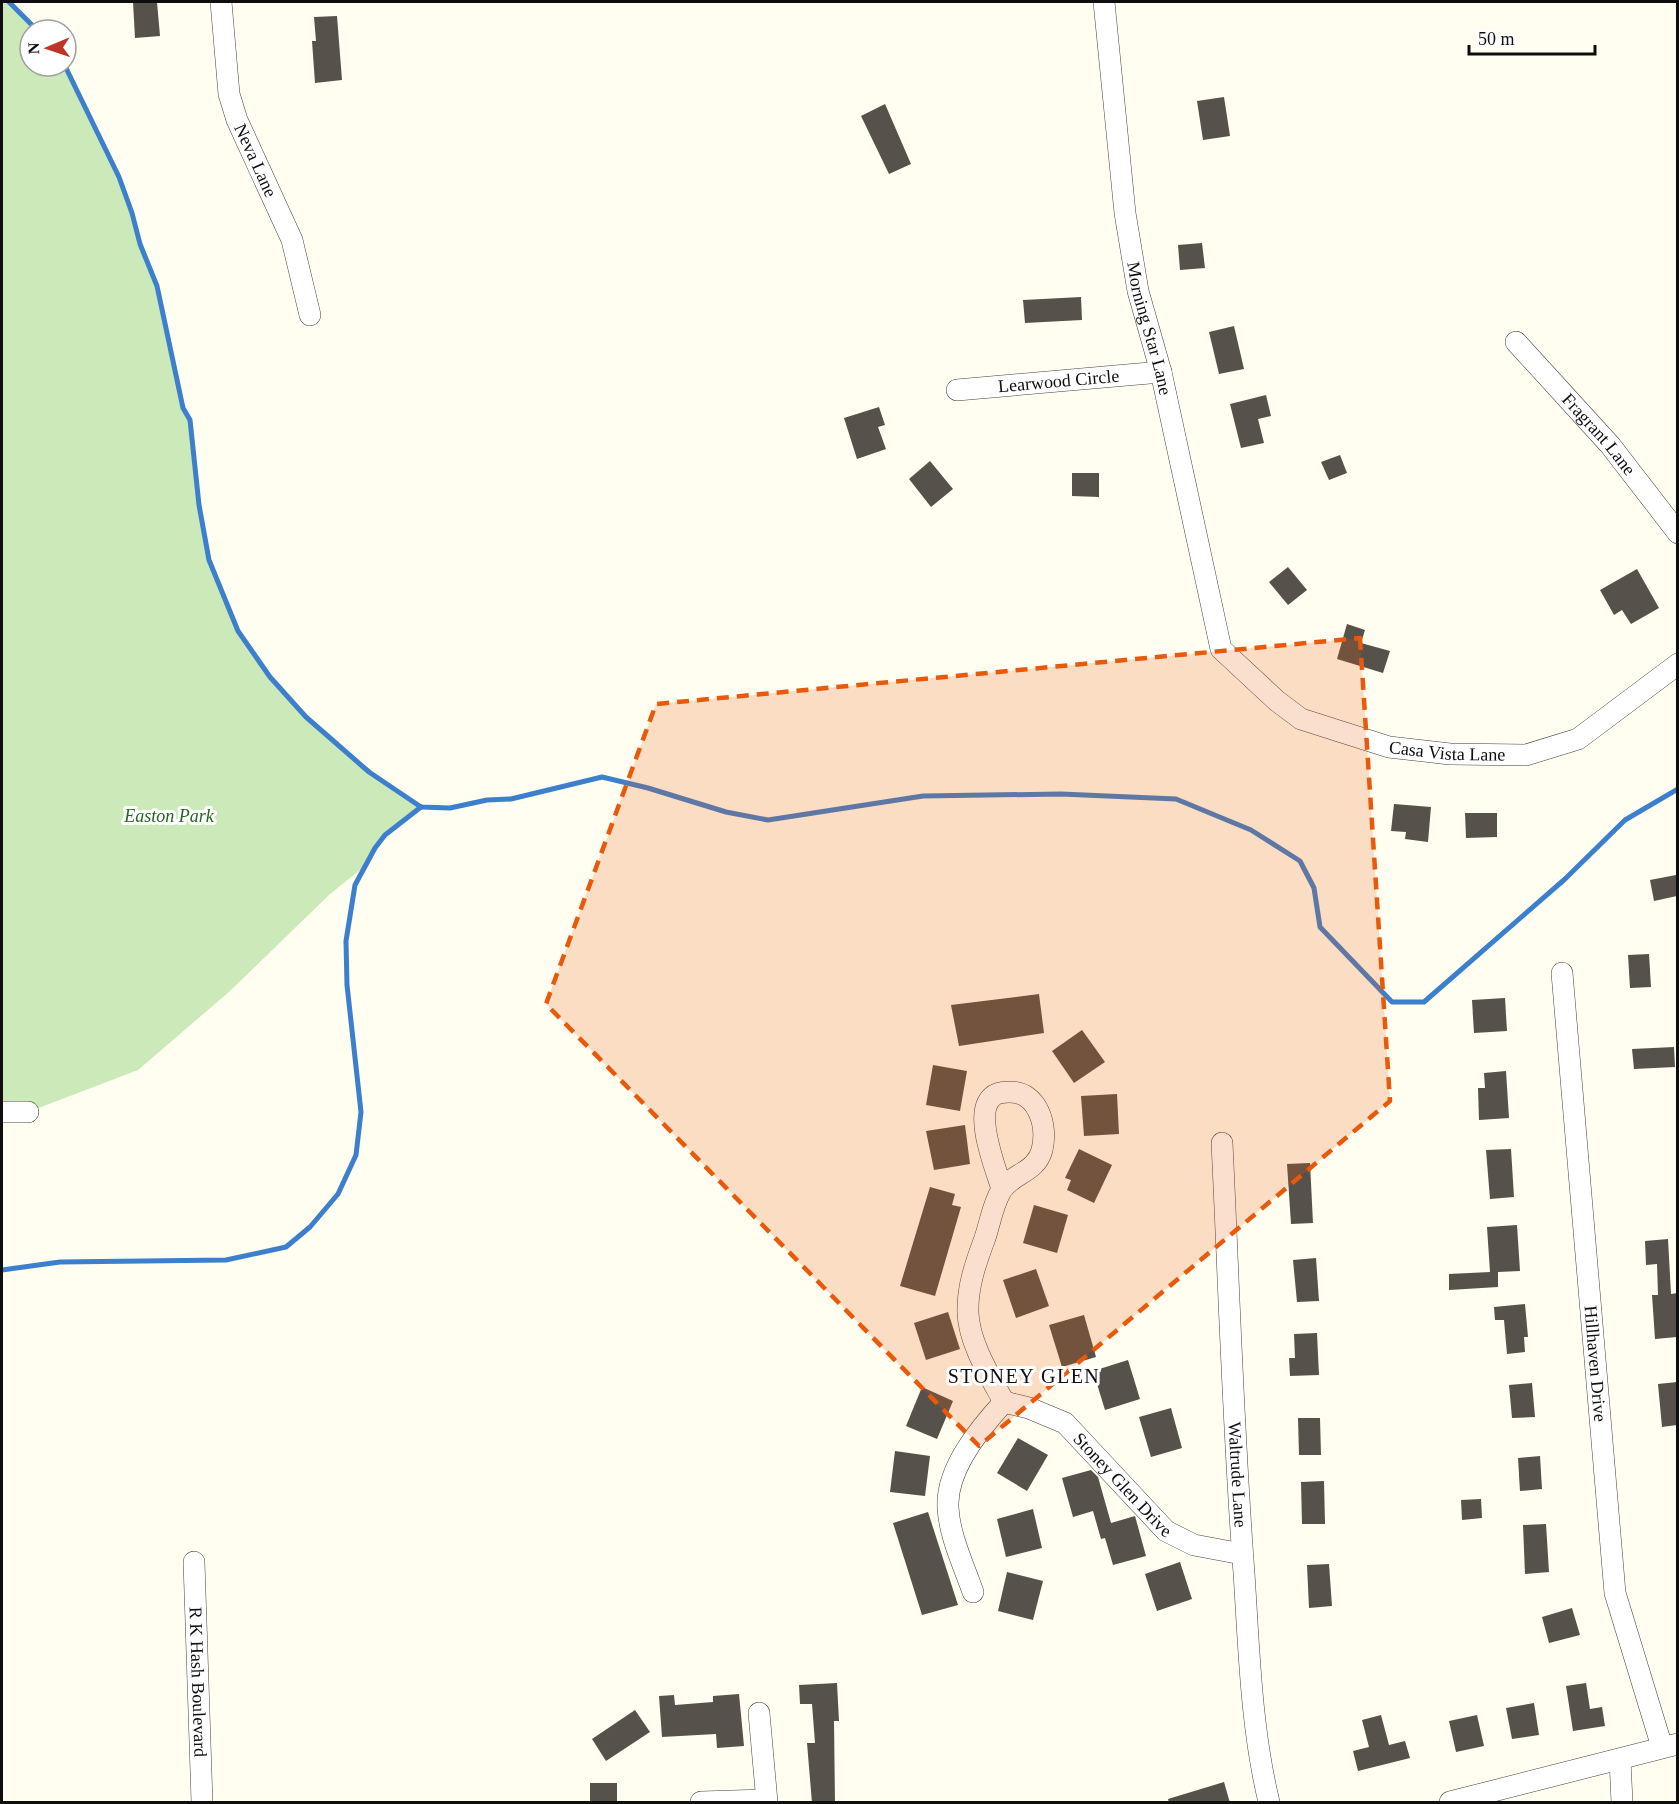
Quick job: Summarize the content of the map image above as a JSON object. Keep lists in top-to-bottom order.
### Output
{
  "streets": {
    "street": [
      "Neva Lane",
      "Morning Star Lane",
      "Learwood Circle",
      "Fragrant Lane",
      "Casa Vista Lane",
      "Hillhaven Drive",
      "Waltrude Lane",
      "Stoney Glen Drive",
      "R K Hash Boulevard"
    ]
  },
  "crossings": [
    ["Morning Star Lane", "Learwood Circle"],
    ["Morning Star Lane", "Casa Vista Lane"],
    ["Waltrude Lane", "Stoney Glen Drive"]
  ],
  "districts": ["STONEY GLEN"],
  "parks": ["Easton Park"],
  "scale_bar": "50 m",
  "north": "left"
}
